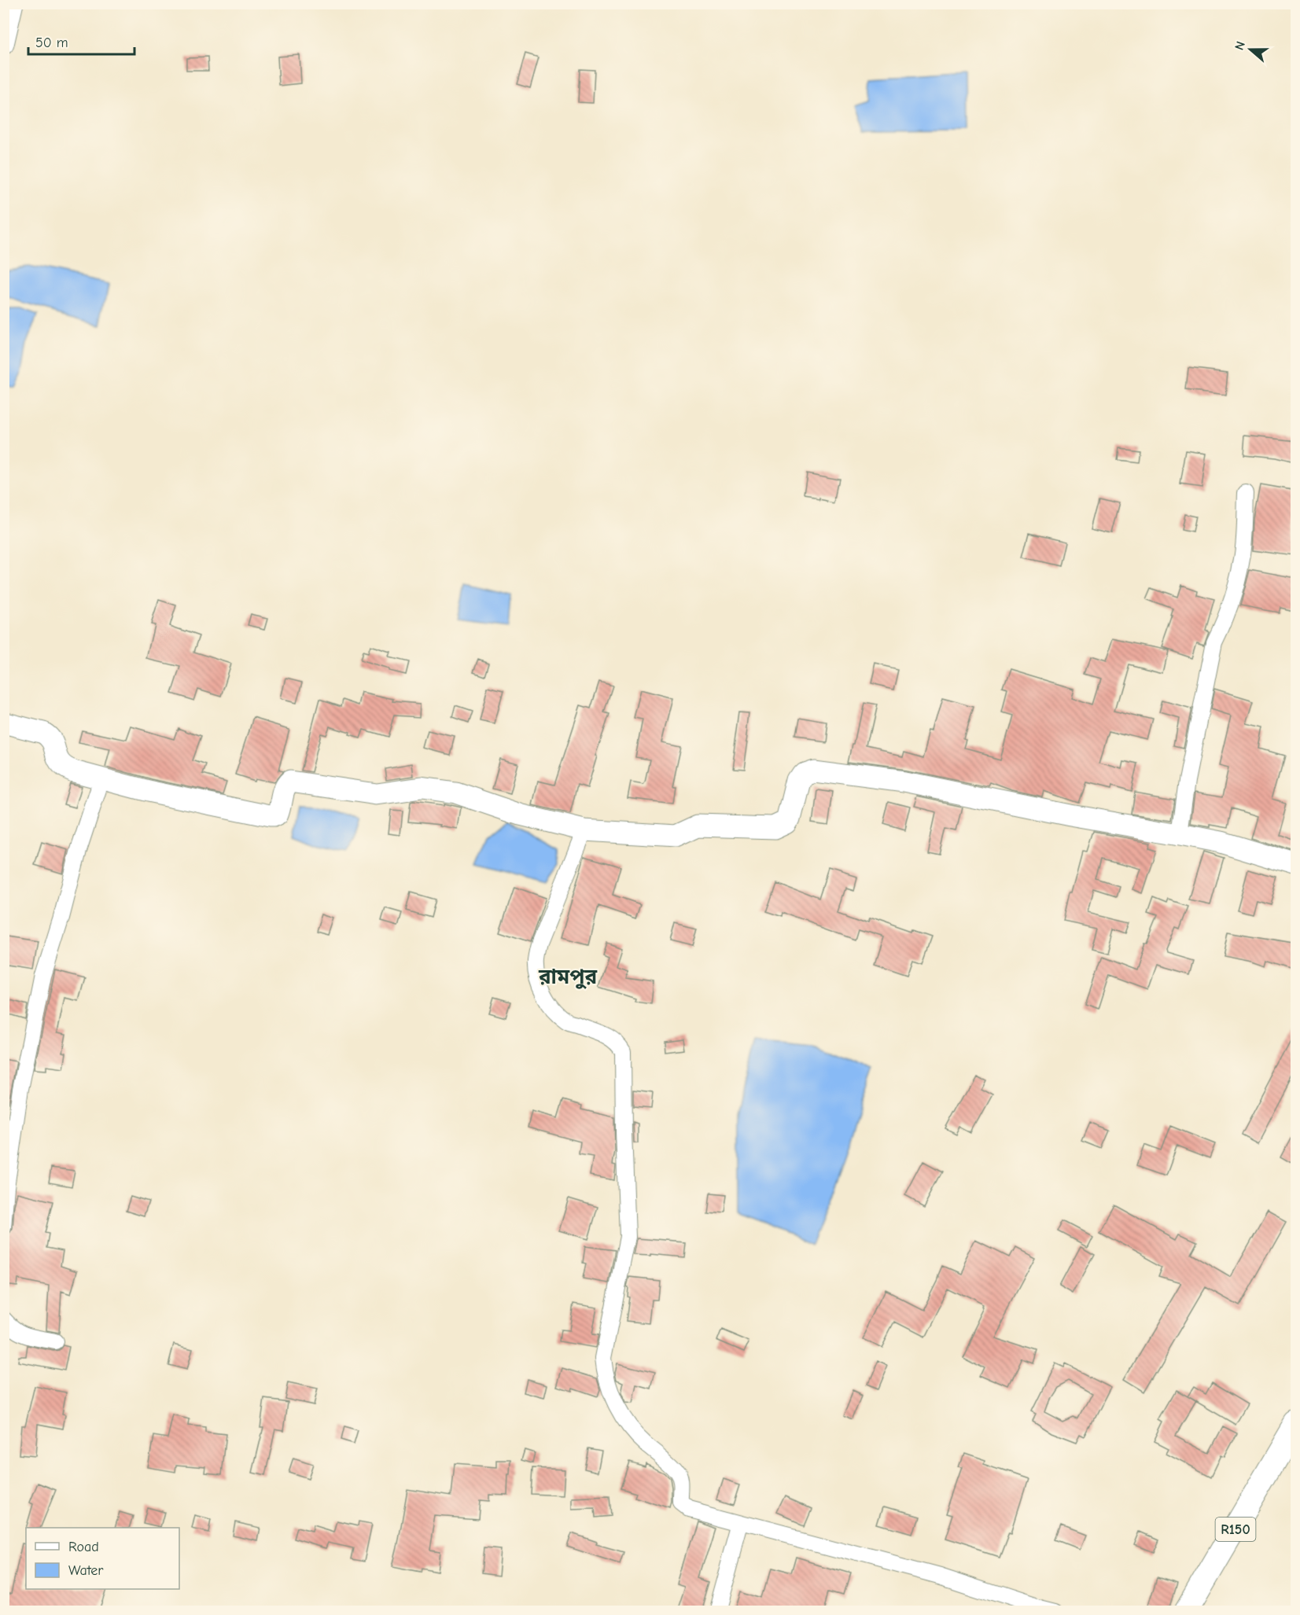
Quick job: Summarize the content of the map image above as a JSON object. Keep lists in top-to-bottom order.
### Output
{
  "streets": {
    "main road": ["R150"]
  },
  "districts": ["রামপুর"],
  "legend": ["Road", "Water"],
  "scale_bar": "50 m",
  "north": "left"
}
